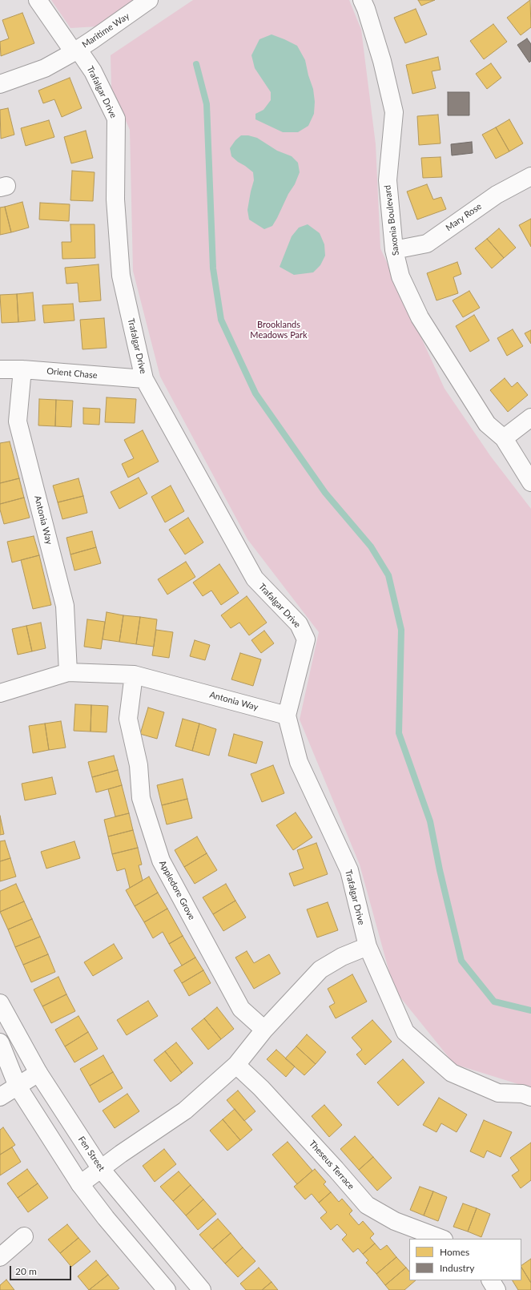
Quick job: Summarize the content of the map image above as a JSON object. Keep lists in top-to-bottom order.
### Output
{
  "streets": {
    "street": [
      "Maritime Way",
      "Trafalgar Drive",
      "Mary Rose",
      "Saxonia Boulevard",
      "Orient Chase",
      "Antonia Way",
      "Appledore Grove",
      "Fen Street",
      "Theseus Terrace"
    ]
  },
  "crossings": [
    ["Maritime Way", "Trafalgar Drive"],
    ["Trafalgar Drive", "Orient Chase"],
    ["Trafalgar Drive", "Antonia Way"],
    ["Mary Rose", "Saxonia Boulevard"],
    ["Orient Chase", "Antonia Way"],
    ["Antonia Way", "Appledore Grove"]
  ],
  "parks": ["Brooklands Meadows Park"],
  "legend": ["Homes", "Industry"],
  "scale_bar": "20 m"
}
